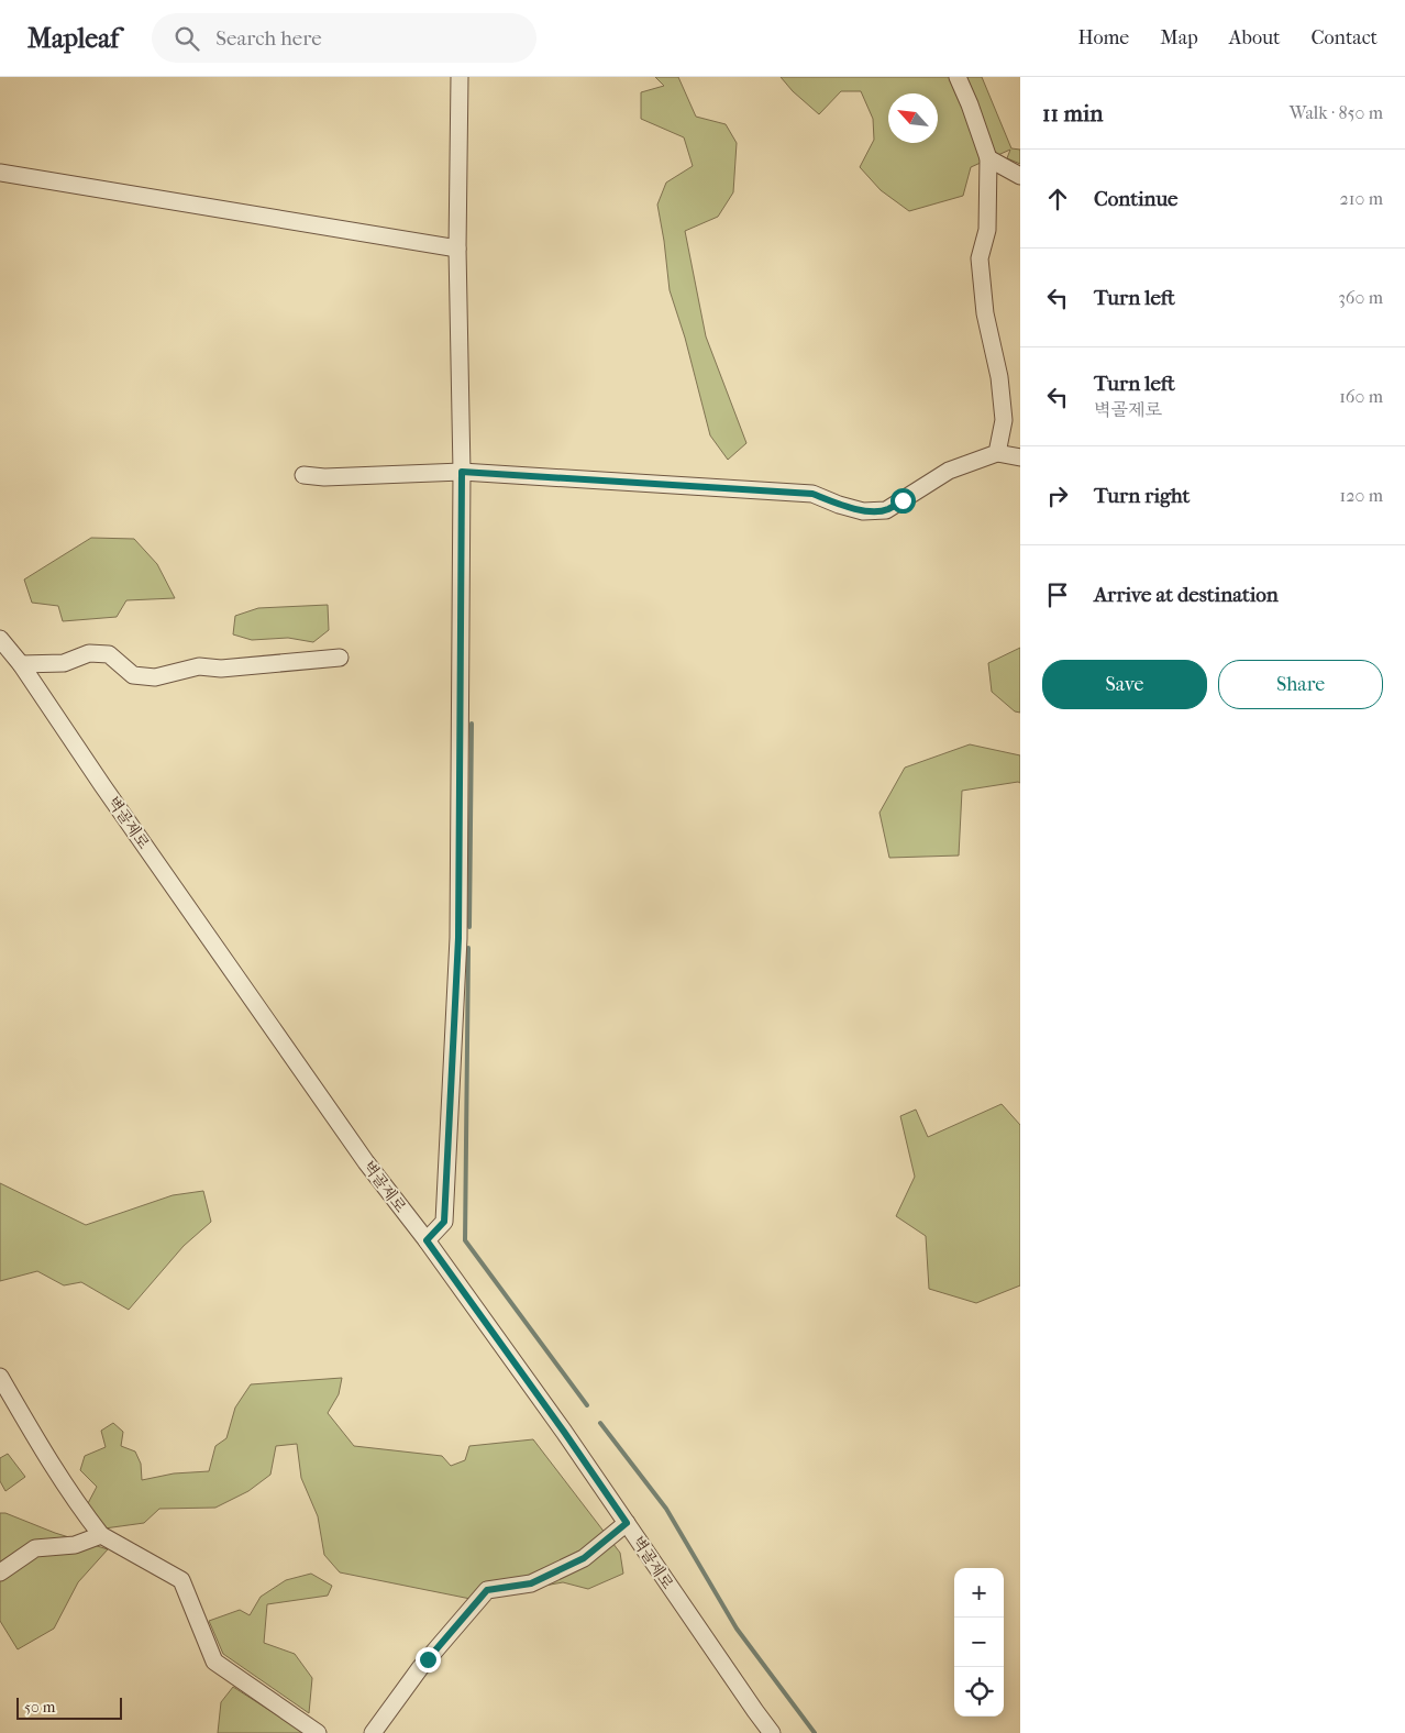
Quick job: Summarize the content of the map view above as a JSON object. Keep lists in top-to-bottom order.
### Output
{
  "streets": {
    "street": ["벽골제로"]
  },
  "scale_bar": "50 m",
  "north": "top left",
  "page": {
    "header": "Mapleaf",
    "search": "Search here",
    "nav": [
      "Home",
      "Map",
      "About",
      "Contact"
    ],
    "heading": ["11 min", "Walk · 850 m"],
    "list": [
      ["Continue", "210 m"],
      ["Turn left", "360 m"],
      ["Turn left", "벽골제로", "160 m"],
      ["Turn right", "120 m"],
      "Arrive at destination"
    ],
    "buttons": ["Save", "Share"],
    "map_buttons": ["+", "−"],
    "scale": "50 m"
  }
}
